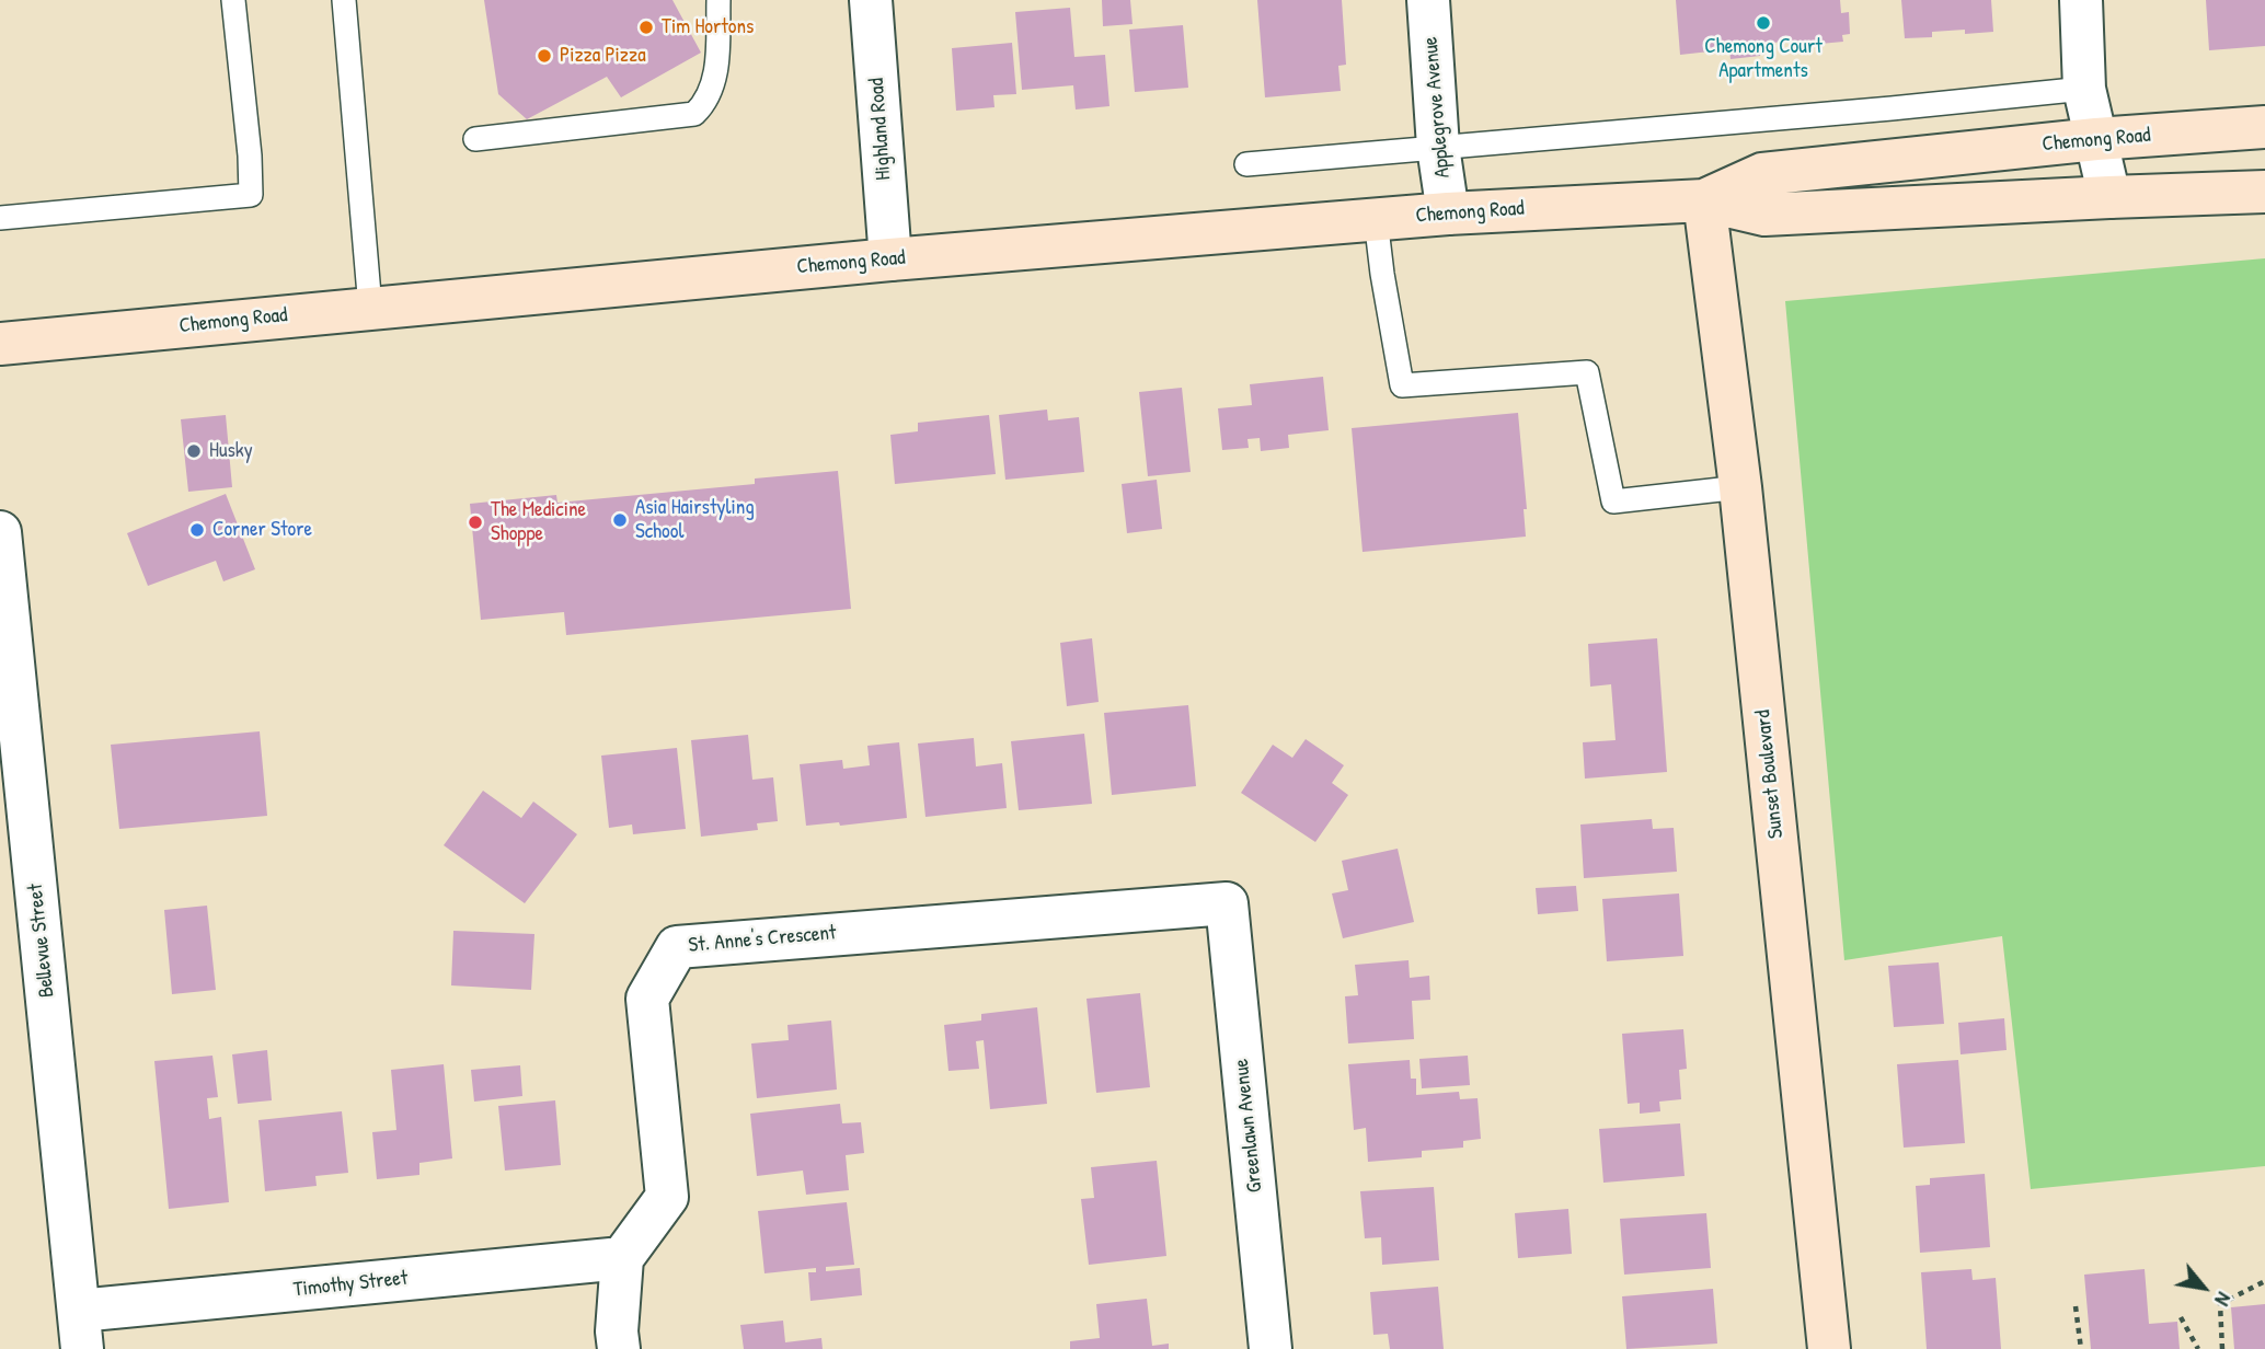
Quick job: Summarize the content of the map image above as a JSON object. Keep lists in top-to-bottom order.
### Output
{
  "streets": {
    "main road": ["Chemong Road", "Sunset Boulevard"],
    "street": [
      "Applegrove Avenue",
      "Highland Road",
      "St. Anne's Crescent",
      "Bellevue Street",
      "Greenlawn Avenue",
      "Timothy Street"
    ]
  },
  "crossings": [
    ["Applegrove Avenue", "Chemong Road"],
    ["Highland Road", "Chemong Road"],
    ["Chemong Road", "Sunset Boulevard"],
    ["St. Anne's Crescent", "Greenlawn Avenue"],
    ["St. Anne's Crescent", "Timothy Street"],
    ["Bellevue Street", "Timothy Street"]
  ],
  "places": [
    "Chemong Court Apartments",
    "Tim Hortons",
    "Pizza Pizza",
    "Husky",
    "Asia Hairstyling School",
    "The Medicine Shoppe",
    "Corner Store"
  ],
  "north": "bottom right"
}
